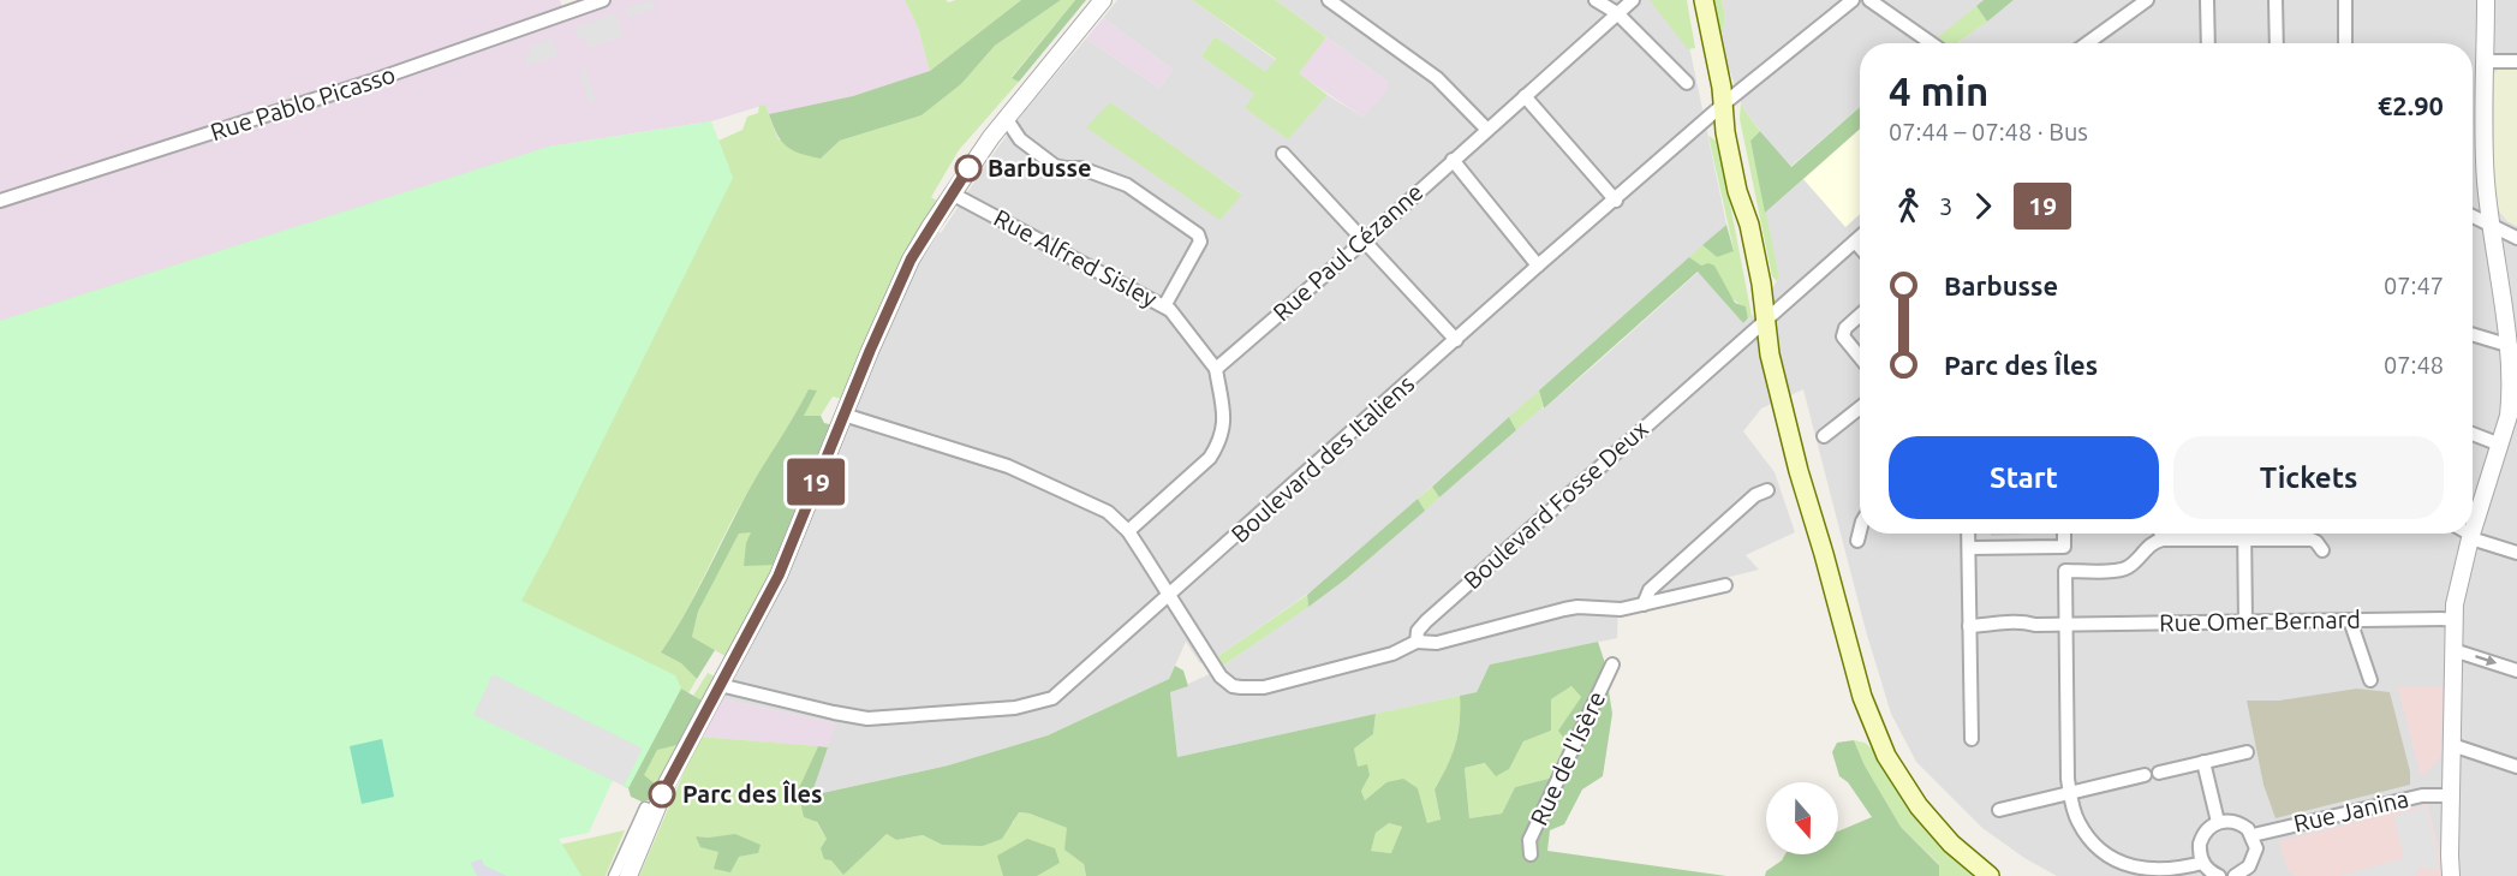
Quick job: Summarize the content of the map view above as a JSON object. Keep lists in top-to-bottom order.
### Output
{
  "streets": {
    "street": [
      "Rue Pablo Picasso",
      "Rue Paul Cézanne",
      "Rue Alfred Sisley",
      "Boulevard des Italiens",
      "Boulevard Fosse Deux",
      "Rue Omer Bernard",
      "Rue de l'Isère",
      "Rue Janina"
    ]
  },
  "crossings": [
    ["Rue Paul Cézanne", "Rue Alfred Sisley"]
  ],
  "places": ["Barbusse", "Parc des Îles"],
  "lines": ["bus line 19"],
  "north": "bottom",
  "page": {
    "on_map": "19",
    "heading": ["4 min", "07:44 – 07:48 · Bus", "€2.90"],
    "legs": ["3", "19"],
    "list": [
      {
        "name": "Barbusse",
        "value": "07:47"
      },
      {
        "name": "Parc des Îles",
        "value": "07:48"
      }
    ],
    "buttons": ["Start", "Tickets"]
  }
}
